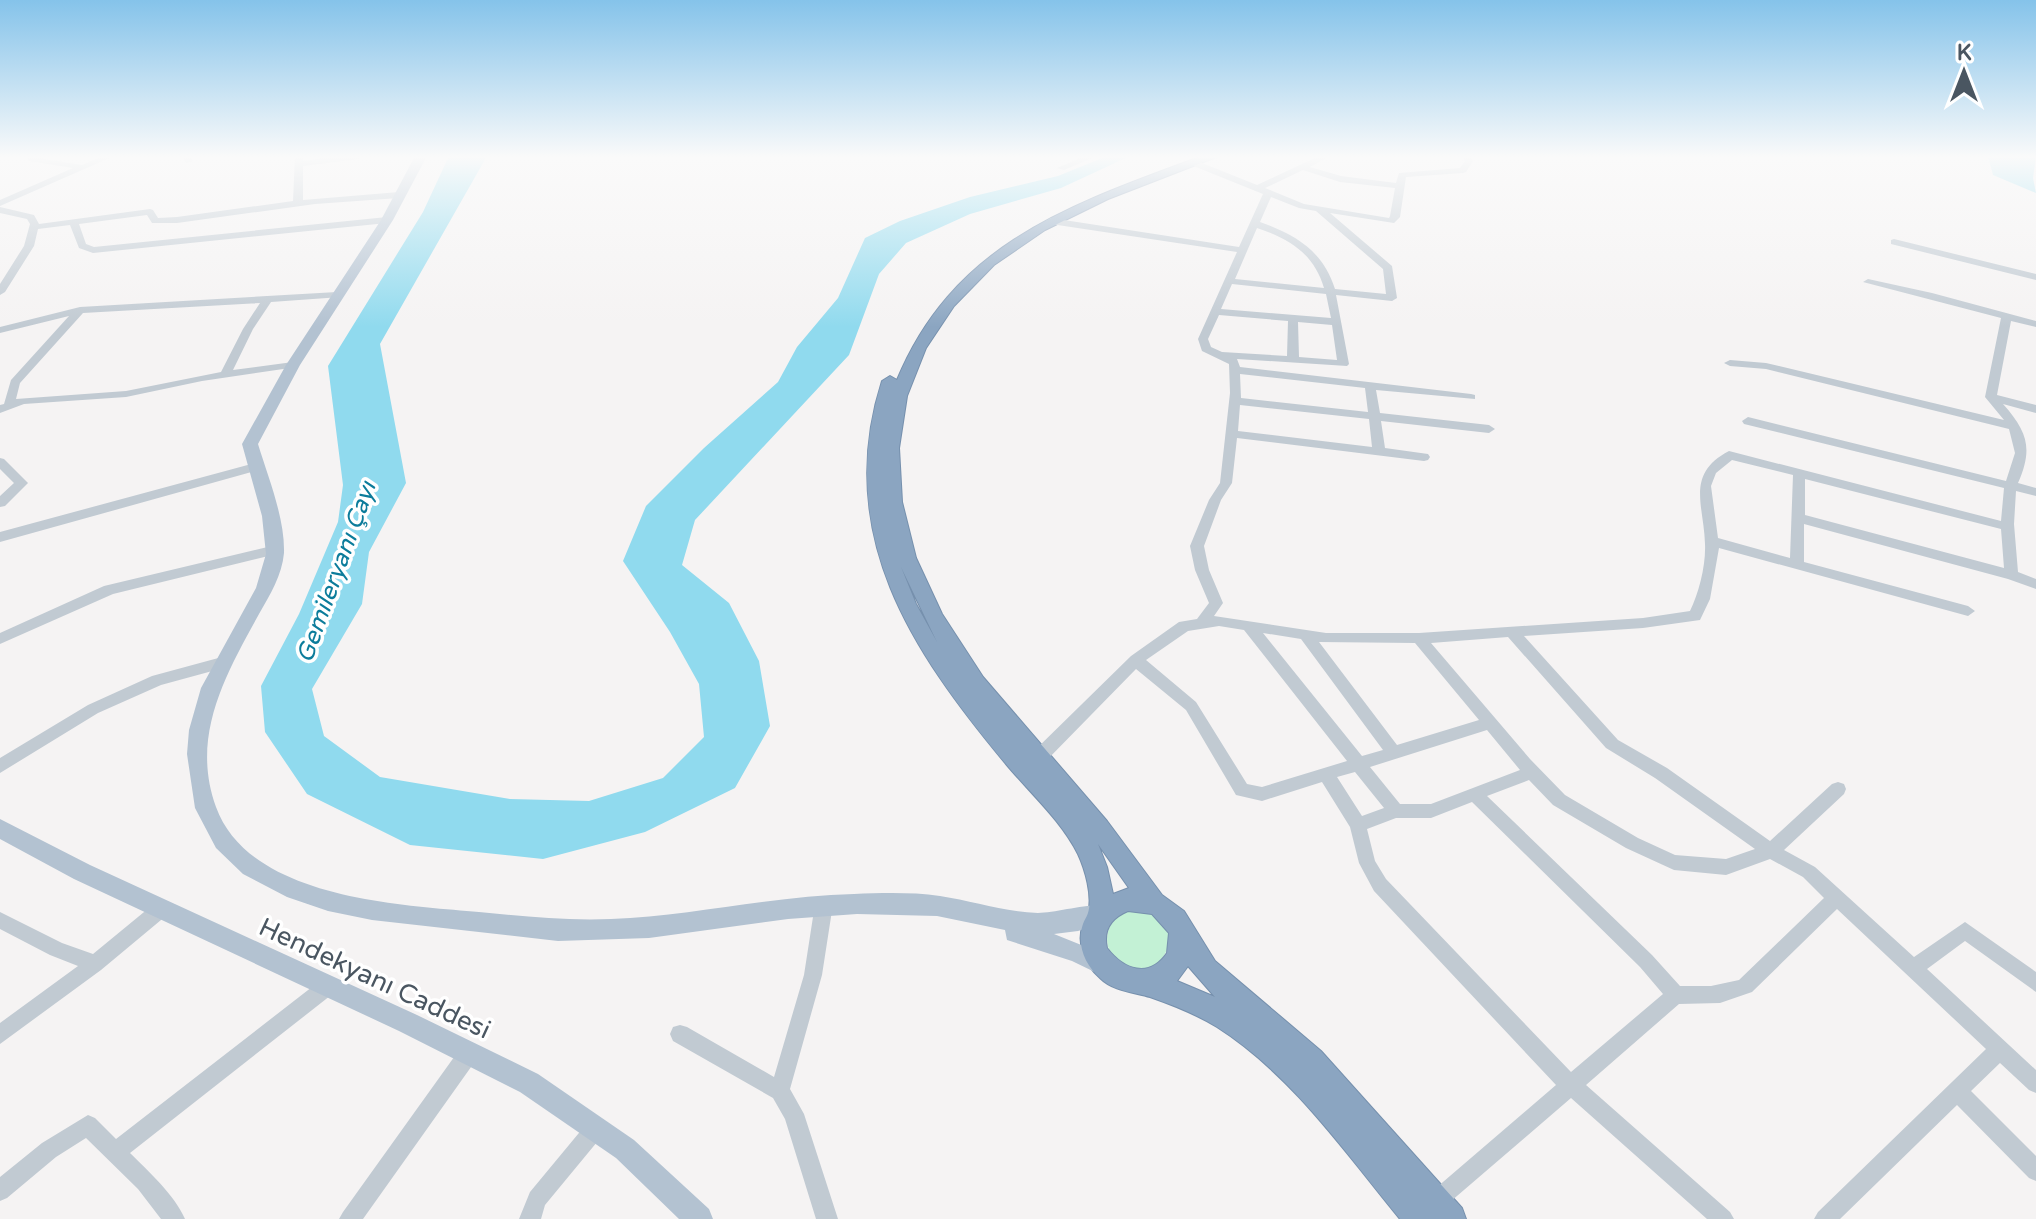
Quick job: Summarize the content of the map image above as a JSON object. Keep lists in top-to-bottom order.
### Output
{
  "streets": {
    "main road": ["Hendekyanı Caddesi"]
  },
  "water": ["Gemileryanı Çayı"],
  "north": "top"
}
